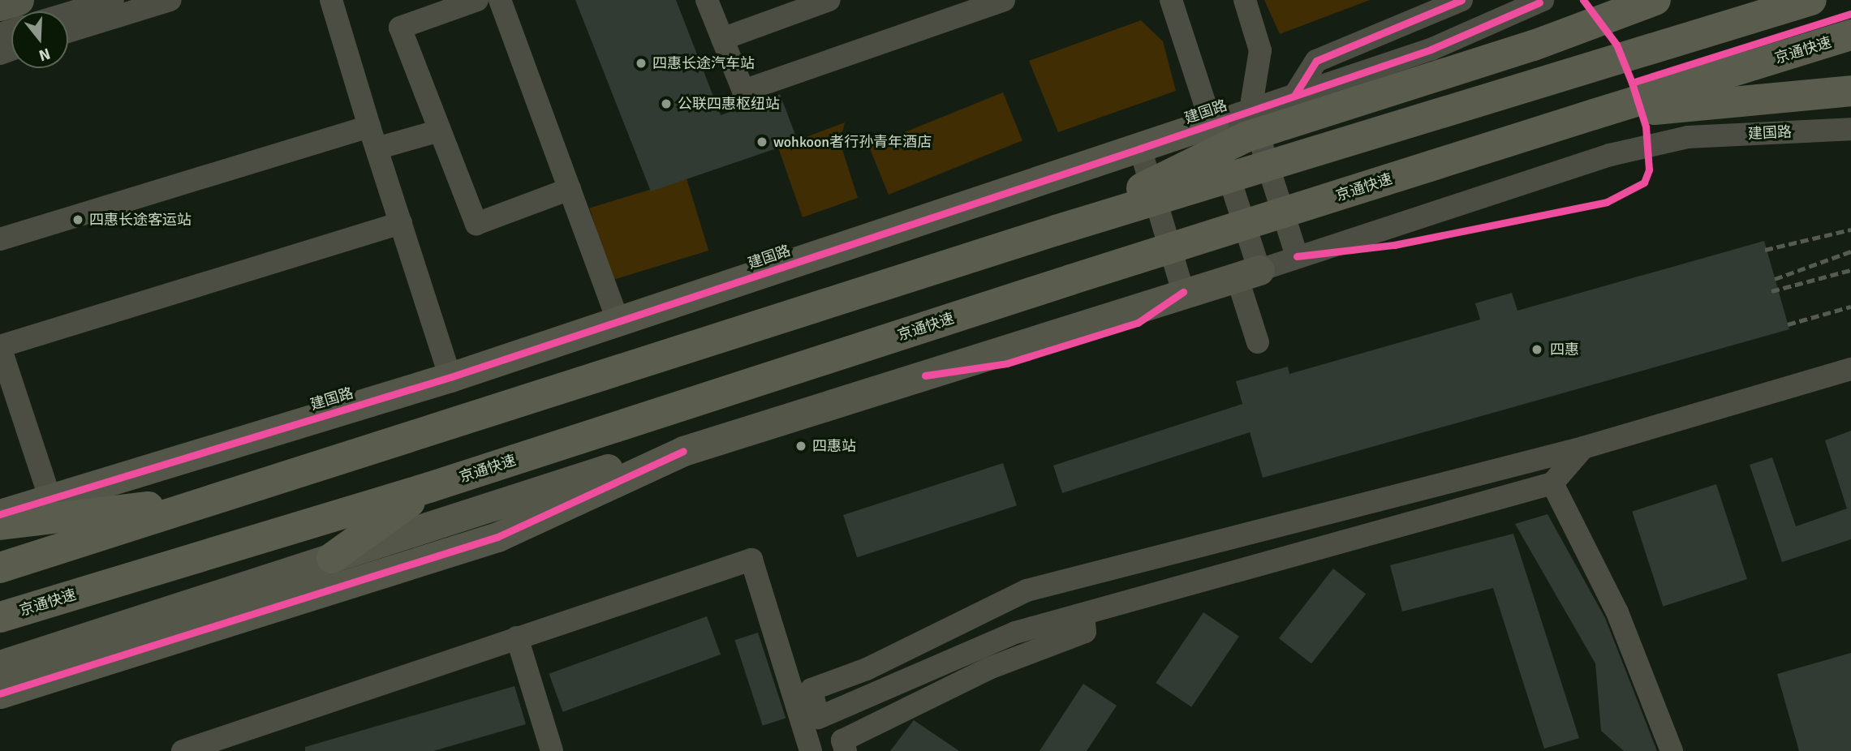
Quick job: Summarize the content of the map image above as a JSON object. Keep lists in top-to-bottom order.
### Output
{
  "streets": {
    "highway": ["京通快速"],
    "main road": ["建国路"]
  },
  "places": [
    "四惠长途汽车站",
    "公联四惠枢纽站",
    "wohkoon者行孙青年酒店",
    "四惠长途客运站",
    "四惠",
    "四惠站"
  ],
  "north": "bottom"
}
